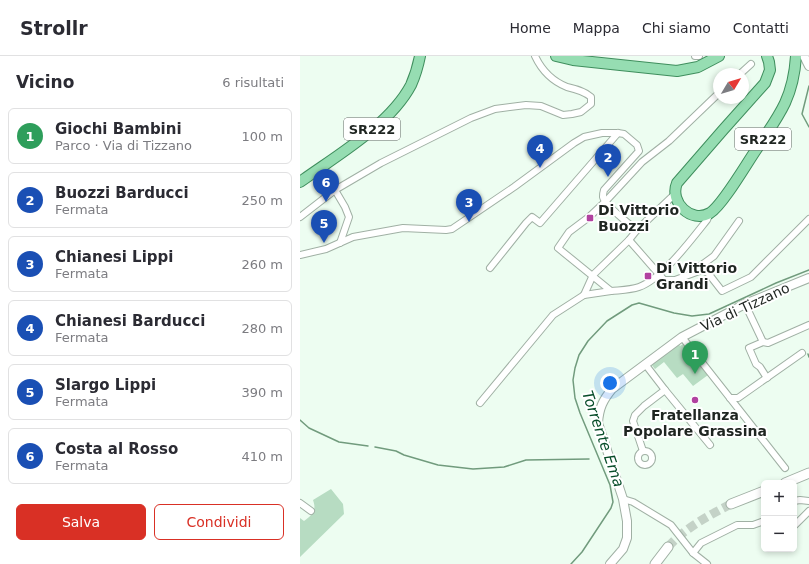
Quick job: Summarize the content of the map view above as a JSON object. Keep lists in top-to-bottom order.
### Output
{
  "streets": {
    "main road": ["SR222"],
    "street": ["Via di Tizzano"]
  },
  "water": ["Torrente Ema"],
  "places": {
    "transit": ["Di Vittorio Buozzi", "Di Vittorio Grandi"],
    "other": ["Fratellanza Popolare Grassina"]
  },
  "north": "top right",
  "page": {
    "header": "Strollr",
    "nav": [
      "Home",
      "Mappa",
      "Chi siamo",
      "Contatti"
    ],
    "heading": ["Vicino", "6 risultati"],
    "list": [
      {
        "mark": "1",
        "name": "Giochi Bambini",
        "note": "Parco · Via di Tizzano",
        "value": "100 m"
      },
      {
        "mark": "2",
        "name": "Buozzi Barducci",
        "note": "Fermata",
        "value": "250 m"
      },
      {
        "mark": "3",
        "name": "Chianesi Lippi",
        "note": "Fermata",
        "value": "260 m"
      },
      {
        "mark": "4",
        "name": "Chianesi Barducci",
        "note": "Fermata",
        "value": "280 m"
      },
      {
        "mark": "5",
        "name": "Slargo Lippi",
        "note": "Fermata",
        "value": "390 m"
      },
      {
        "mark": "6",
        "name": "Costa al Rosso",
        "note": "Fermata",
        "value": "410 m"
      }
    ],
    "pins": [
      "4",
      "2",
      "6",
      "3",
      "5",
      "1"
    ],
    "map_buttons": ["+", "−"],
    "buttons": ["Salva", "Condividi"]
  }
}
